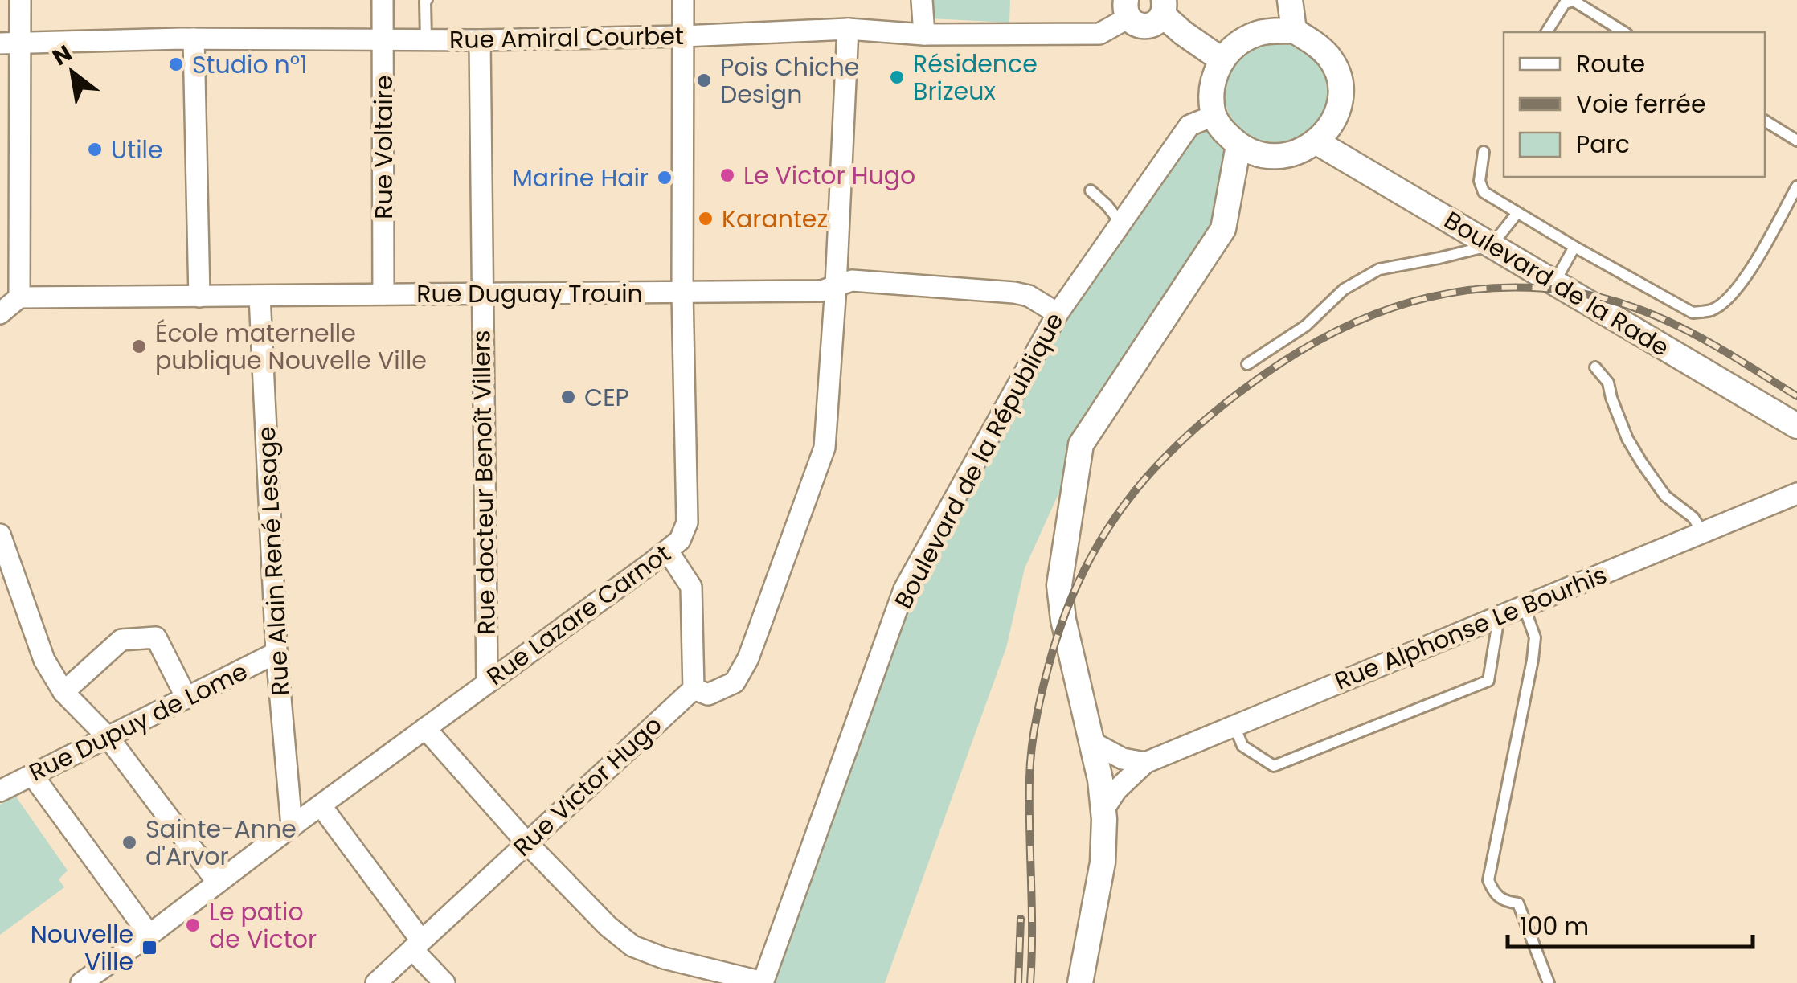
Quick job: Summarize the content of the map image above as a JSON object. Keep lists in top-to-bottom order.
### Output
{
  "streets": {
    "street": [
      "Rue Amiral Courbet",
      "Rue Voltaire",
      "Boulevard de la Rade",
      "Rue Duguay Trouin",
      "Boulevard de la République",
      "Rue docteur Benoît Villers",
      "Rue Alain René Lesage",
      "Rue Lazare Carnot",
      "Rue Alphonse Le Bourhis",
      "Rue Dupuy de Lome",
      "Rue Victor Hugo"
    ]
  },
  "crossings": [
    ["Rue Amiral Courbet", "Rue Voltaire"],
    ["Rue Amiral Courbet", "Rue docteur Benoît Villers"],
    ["Rue Amiral Courbet", "Rue Lazare Carnot"],
    ["Rue Voltaire", "Rue Duguay Trouin"],
    ["Boulevard de la Rade", "Boulevard de la République"],
    ["Rue Duguay Trouin", "Boulevard de la République"],
    ["Rue Duguay Trouin", "Rue docteur Benoît Villers"],
    ["Rue Duguay Trouin", "Rue Alain René Lesage"],
    ["Rue Duguay Trouin", "Rue Lazare Carnot"],
    ["Rue docteur Benoît Villers", "Rue Lazare Carnot"],
    ["Rue Alain René Lesage", "Rue Lazare Carnot"],
    ["Rue Alain René Lesage", "Rue Dupuy de Lome"]
  ],
  "places": {
    "other": [
      "Studio n°1",
      "Résidence Brizeux",
      "Pois Chiche Design",
      "Utile",
      "Le Victor Hugo",
      "Marine Hair",
      "Karantez",
      "École maternelle publique Nouvelle Ville",
      "CEP",
      "Sainte-Anne d'Arvor",
      "Le patio de Victor"
    ],
    "transit": ["Nouvelle Ville"]
  },
  "legend": ["Route", "Voie ferrée", "Parc"],
  "scale_bar": "100 m",
  "north": "top left"
}
